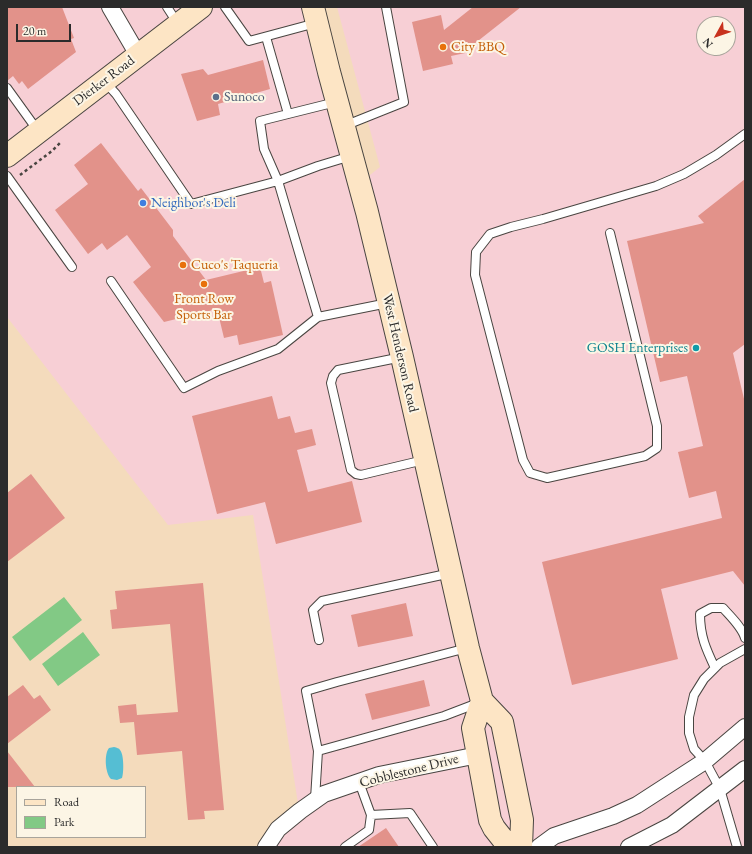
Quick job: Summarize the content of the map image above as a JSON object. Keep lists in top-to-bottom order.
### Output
{
  "streets": {
    "main road": ["Dierker Road", "West Henderson Road"],
    "street": ["Cobblestone Drive"]
  },
  "places": [
    "City BBQ",
    "Sunoco",
    "Neighbor's Deli",
    "Cuco's Taqueria",
    "Front Row Sports Bar",
    "GOSH Enterprises"
  ],
  "legend": ["Road", "Park"],
  "scale_bar": "20 m",
  "north": "bottom left"
}
